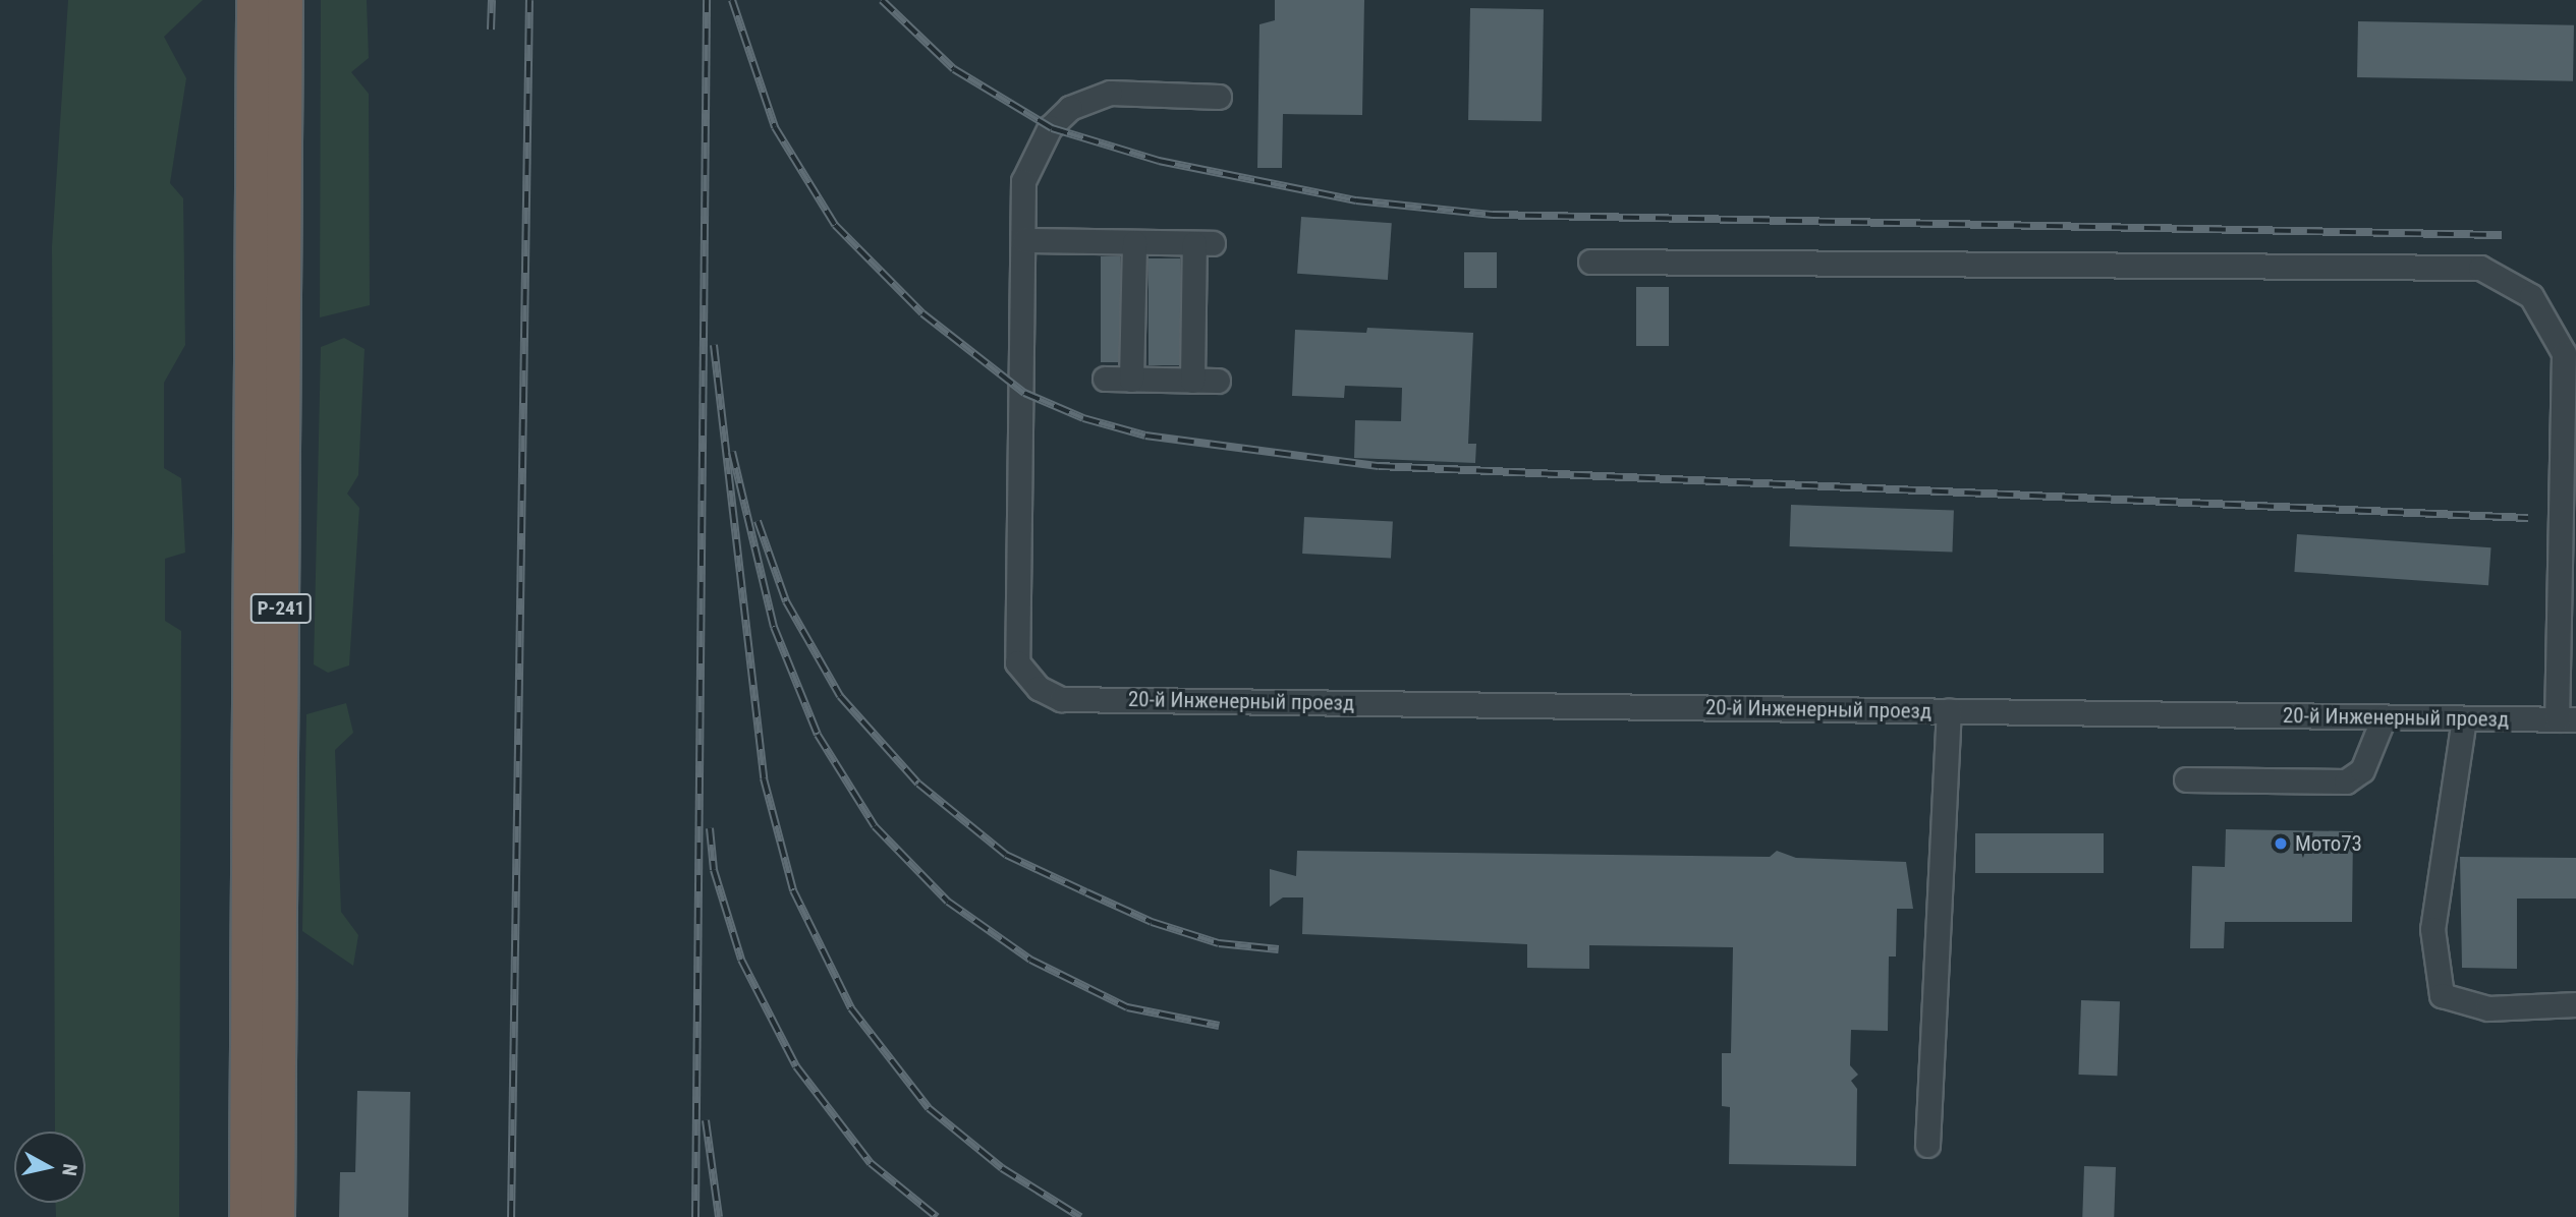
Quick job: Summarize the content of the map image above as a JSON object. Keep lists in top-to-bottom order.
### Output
{
  "streets": {
    "highway": ["Р-241"],
    "street": ["20-й Инженерный проезд"]
  },
  "places": ["Мото73"],
  "north": "right"
}
